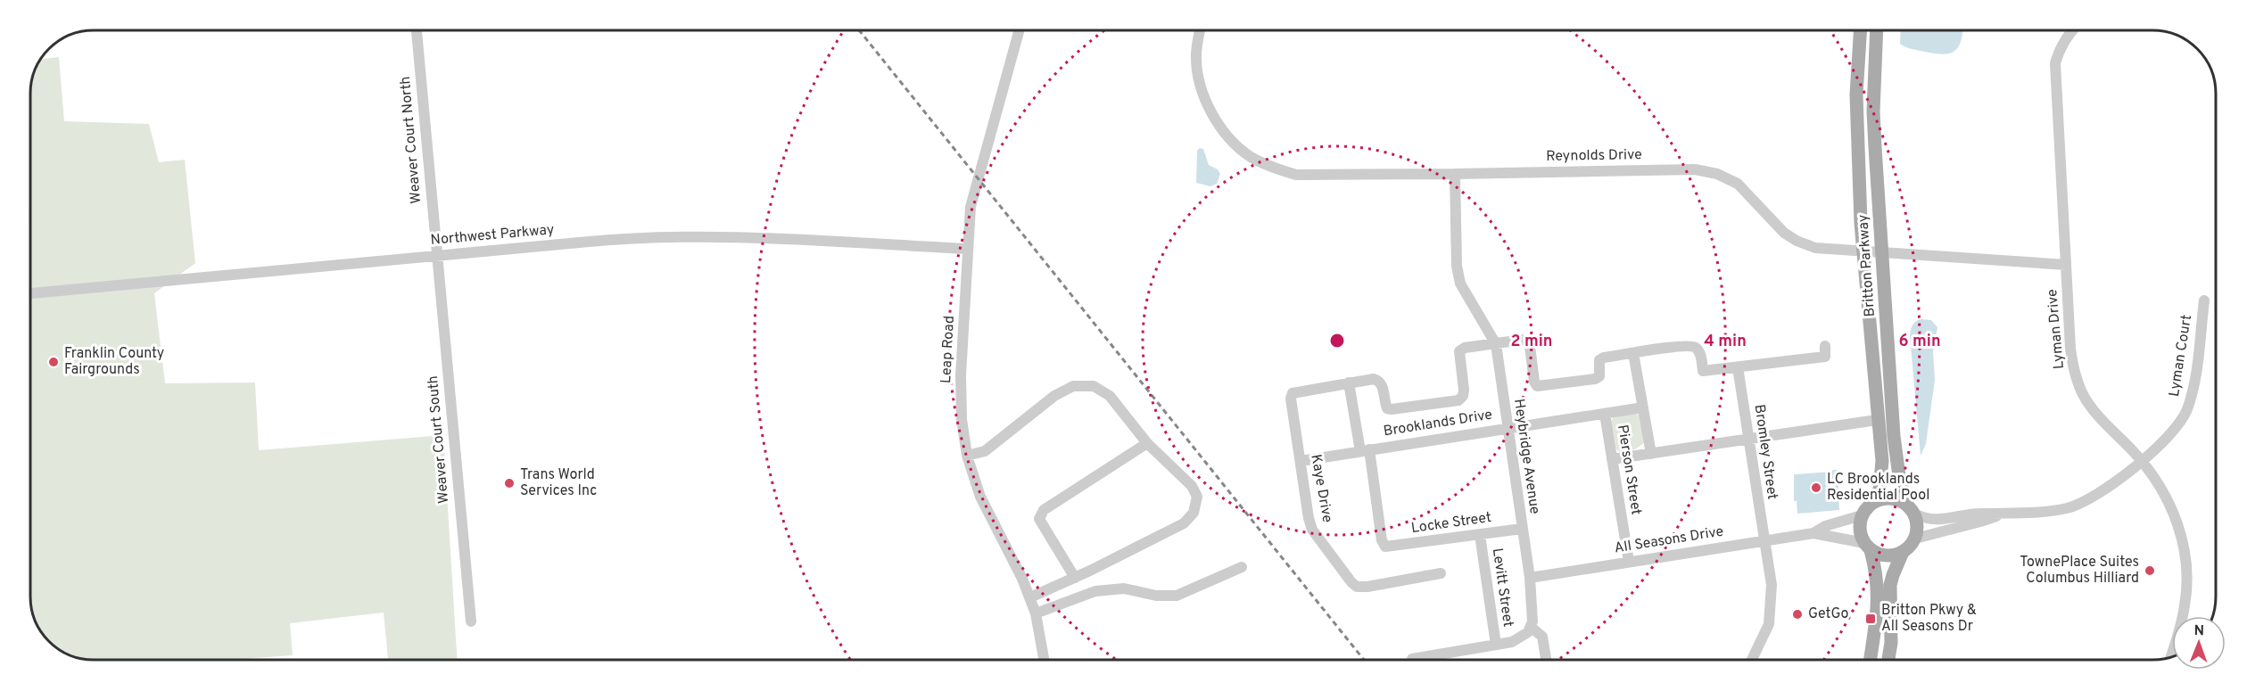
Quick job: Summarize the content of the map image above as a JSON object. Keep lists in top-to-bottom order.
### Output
{
  "streets": {
    "main road": ["Britton Parkway"],
    "street": [
      "Weaver Court North",
      "Reynolds Drive",
      "Northwest Parkway",
      "Lyman Drive",
      "Leap Road",
      "Lyman Court",
      "Brooklands Drive",
      "Weaver Court South",
      "Bromley Street",
      "Heybridge Avenue",
      "Pierson Street",
      "Kaye Drive",
      "Locke Street",
      "All Seasons Drive",
      "Levitt Street"
    ]
  },
  "crossings": [
    ["Weaver Court North", "Northwest Parkway"],
    ["Weaver Court North", "Weaver Court South"],
    ["Reynolds Drive", "Britton Parkway"],
    ["Reynolds Drive", "Lyman Drive"],
    ["Reynolds Drive", "Heybridge Avenue"],
    ["Northwest Parkway", "Leap Road"],
    ["Northwest Parkway", "Weaver Court South"],
    ["Britton Parkway", "All Seasons Drive"],
    ["Lyman Drive", "Lyman Court"],
    ["Brooklands Drive", "Heybridge Avenue"],
    ["Brooklands Drive", "Pierson Street"],
    ["Brooklands Drive", "Kaye Drive"],
    ["Brooklands Drive", "Locke Street"],
    ["Bromley Street", "All Seasons Drive"],
    ["Heybridge Avenue", "Locke Street"],
    ["Heybridge Avenue", "All Seasons Drive"],
    ["Pierson Street", "All Seasons Drive"],
    ["Locke Street", "Levitt Street"]
  ],
  "places": {
    "other": [
      "Franklin County Fairgrounds",
      "Trans World Services Inc",
      "LC Brooklands Residential Pool",
      "TownePlace Suites Columbus Hilliard",
      "GetGo"
    ],
    "transit": ["Britton Pkwy & All Seasons Dr"]
  },
  "north": "top",
  "rings": ["2 min", "4 min", "6 min"]
}
